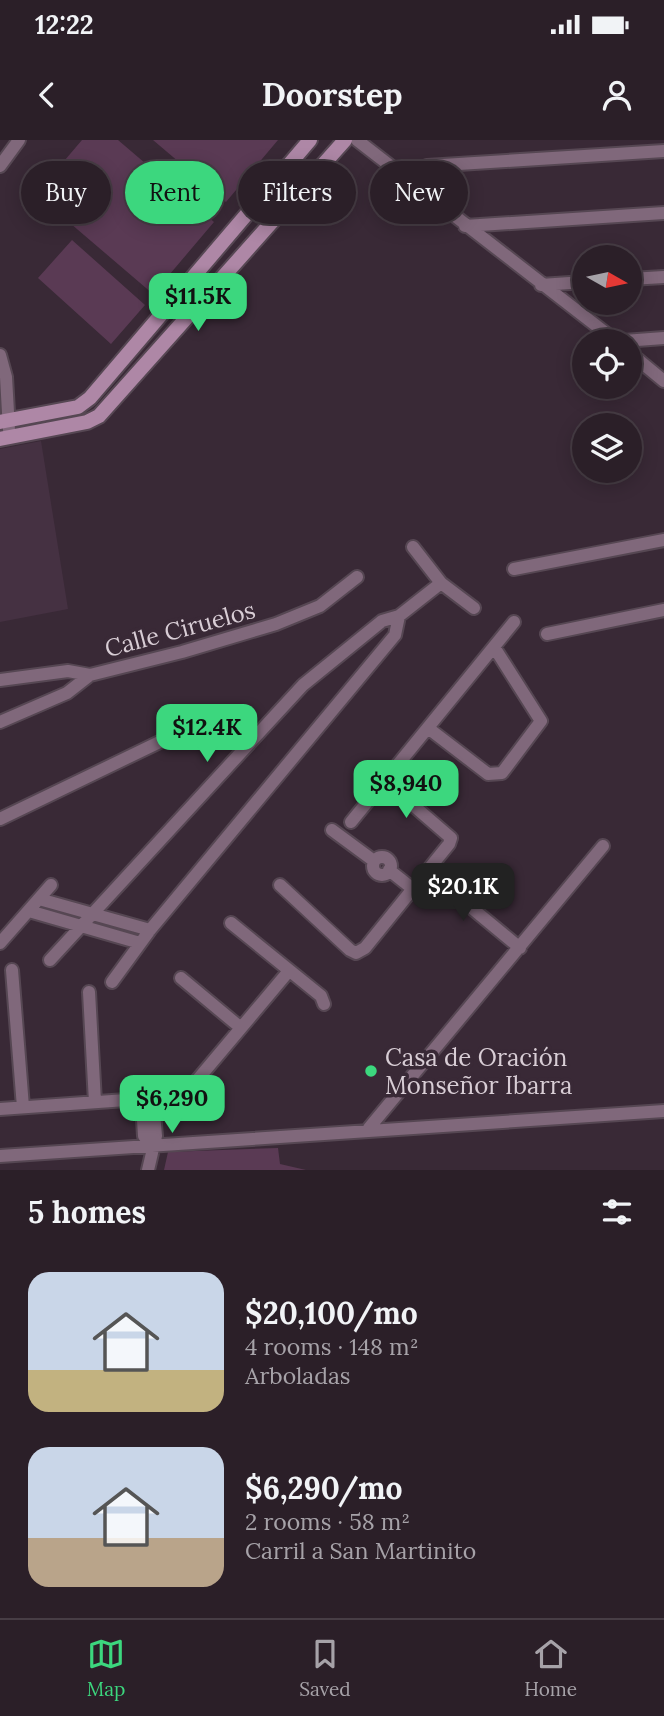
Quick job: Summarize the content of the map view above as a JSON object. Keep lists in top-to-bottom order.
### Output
{
  "streets": {
    "street": ["Calle Ciruelos"]
  },
  "places": ["Casa de Oración Monseñor Ibarra"],
  "north": "right",
  "page": {
    "status": "12:22",
    "header": "Doorstep",
    "chip": [
      "Buy",
      "Rent",
      "Filters",
      "New"
    ],
    "price": [
      "$11.5K",
      "$12.4K",
      "$8,940",
      "$20.1K",
      "$6,290"
    ],
    "heading": "5 homes",
    "list": [
      {
        "name": "$20,100/mo",
        "note": "4 rooms · 148 m² · Arboladas"
      },
      {
        "name": "$6,290/mo",
        "note": "2 rooms · 58 m² · Carril a San Martinito"
      }
    ],
    "tabs": ["Map", "Saved", "Home"]
  }
}
